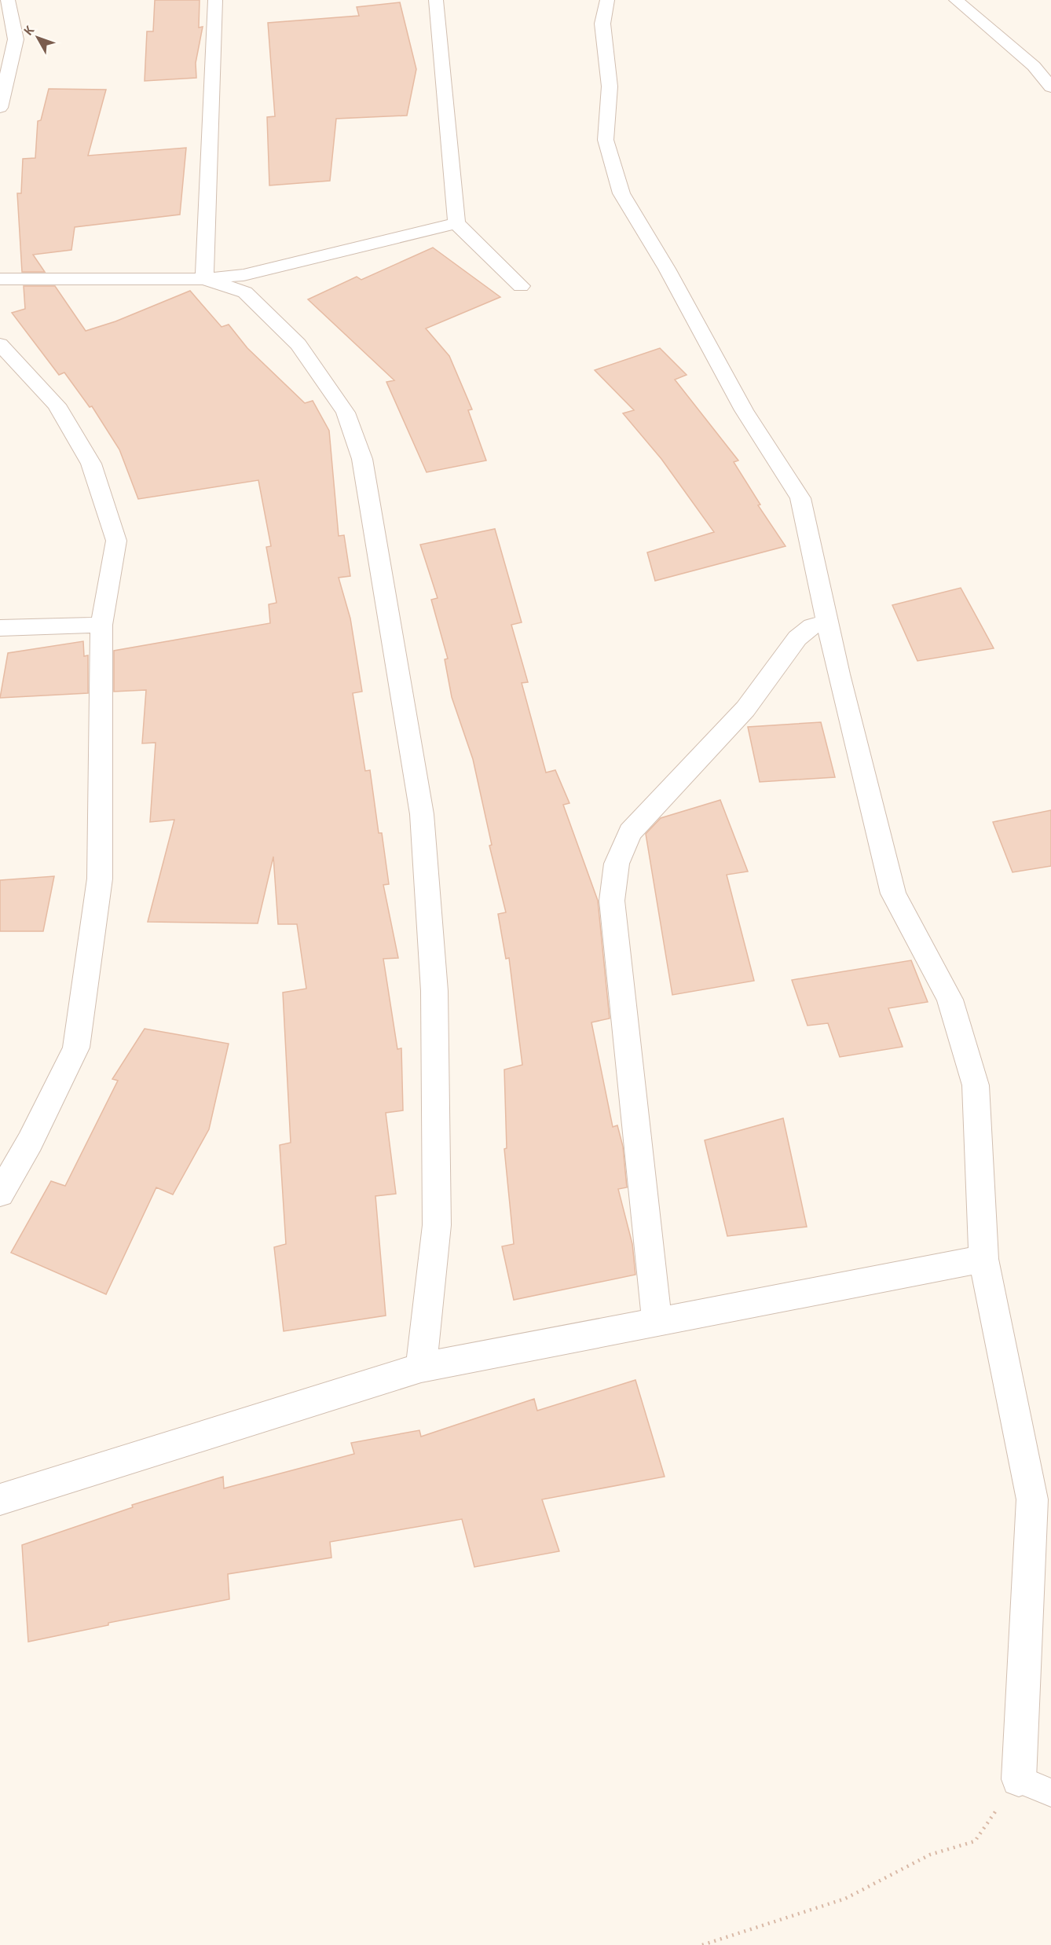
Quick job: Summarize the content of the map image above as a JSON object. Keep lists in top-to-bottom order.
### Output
{
  "north": "top left"
}
